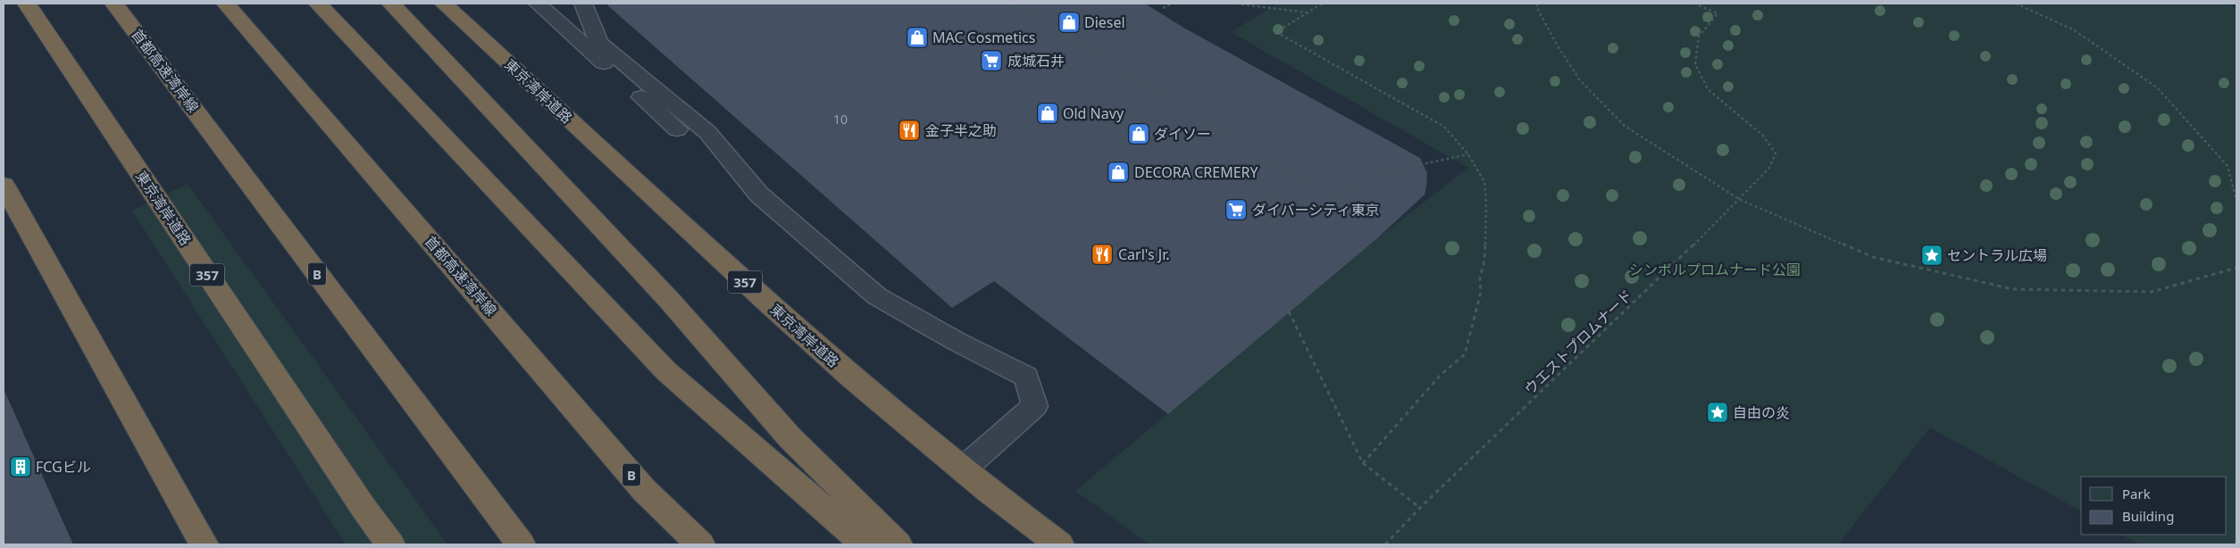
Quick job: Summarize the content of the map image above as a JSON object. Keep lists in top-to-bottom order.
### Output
{
  "streets": {
    "highway": [
      "首都高速湾岸線",
      "東京湾岸道路",
      "B",
      "357"
    ],
    "path": ["ウエストプロムナード"]
  },
  "parks": ["シンボルプロムナード公園"],
  "places": {
    "shop": [
      "Diesel",
      "MAC Cosmetics",
      "Old Navy",
      "ダイソー",
      "DECORA CREMERY"
    ],
    "supermarket": ["成城石井", "ダイバーシティ東京"],
    "restaurant": ["金子半之助", "Carl's Jr."],
    "place": ["セントラル広場", "自由の炎"],
    "building": ["FCGビル"]
  },
  "house_numbers": ["10"],
  "legend": ["Park", "Building"]
}
